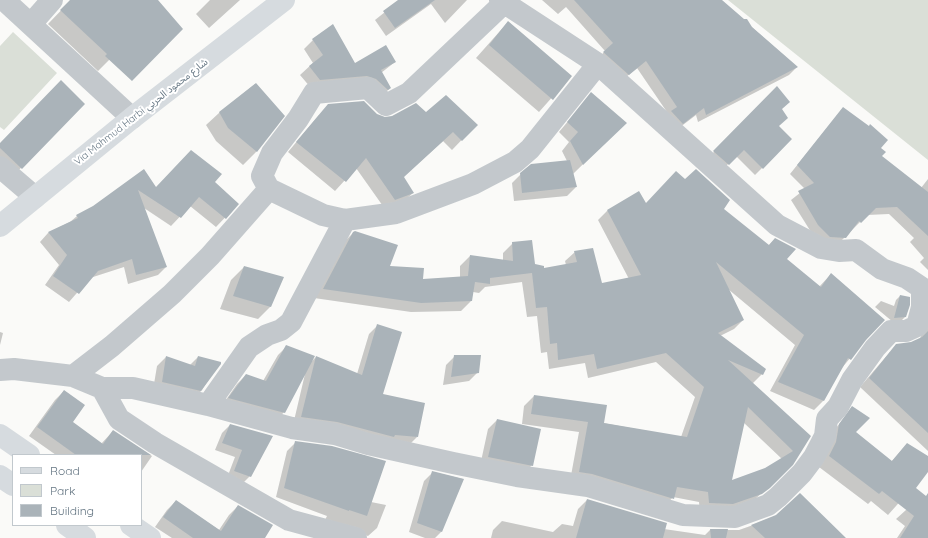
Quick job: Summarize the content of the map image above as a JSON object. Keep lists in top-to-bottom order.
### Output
{
  "streets": {
    "street": ["Via Mahmud Harbi شارع محمود الحربي"]
  },
  "legend": ["Road", "Park", "Building"]
}
